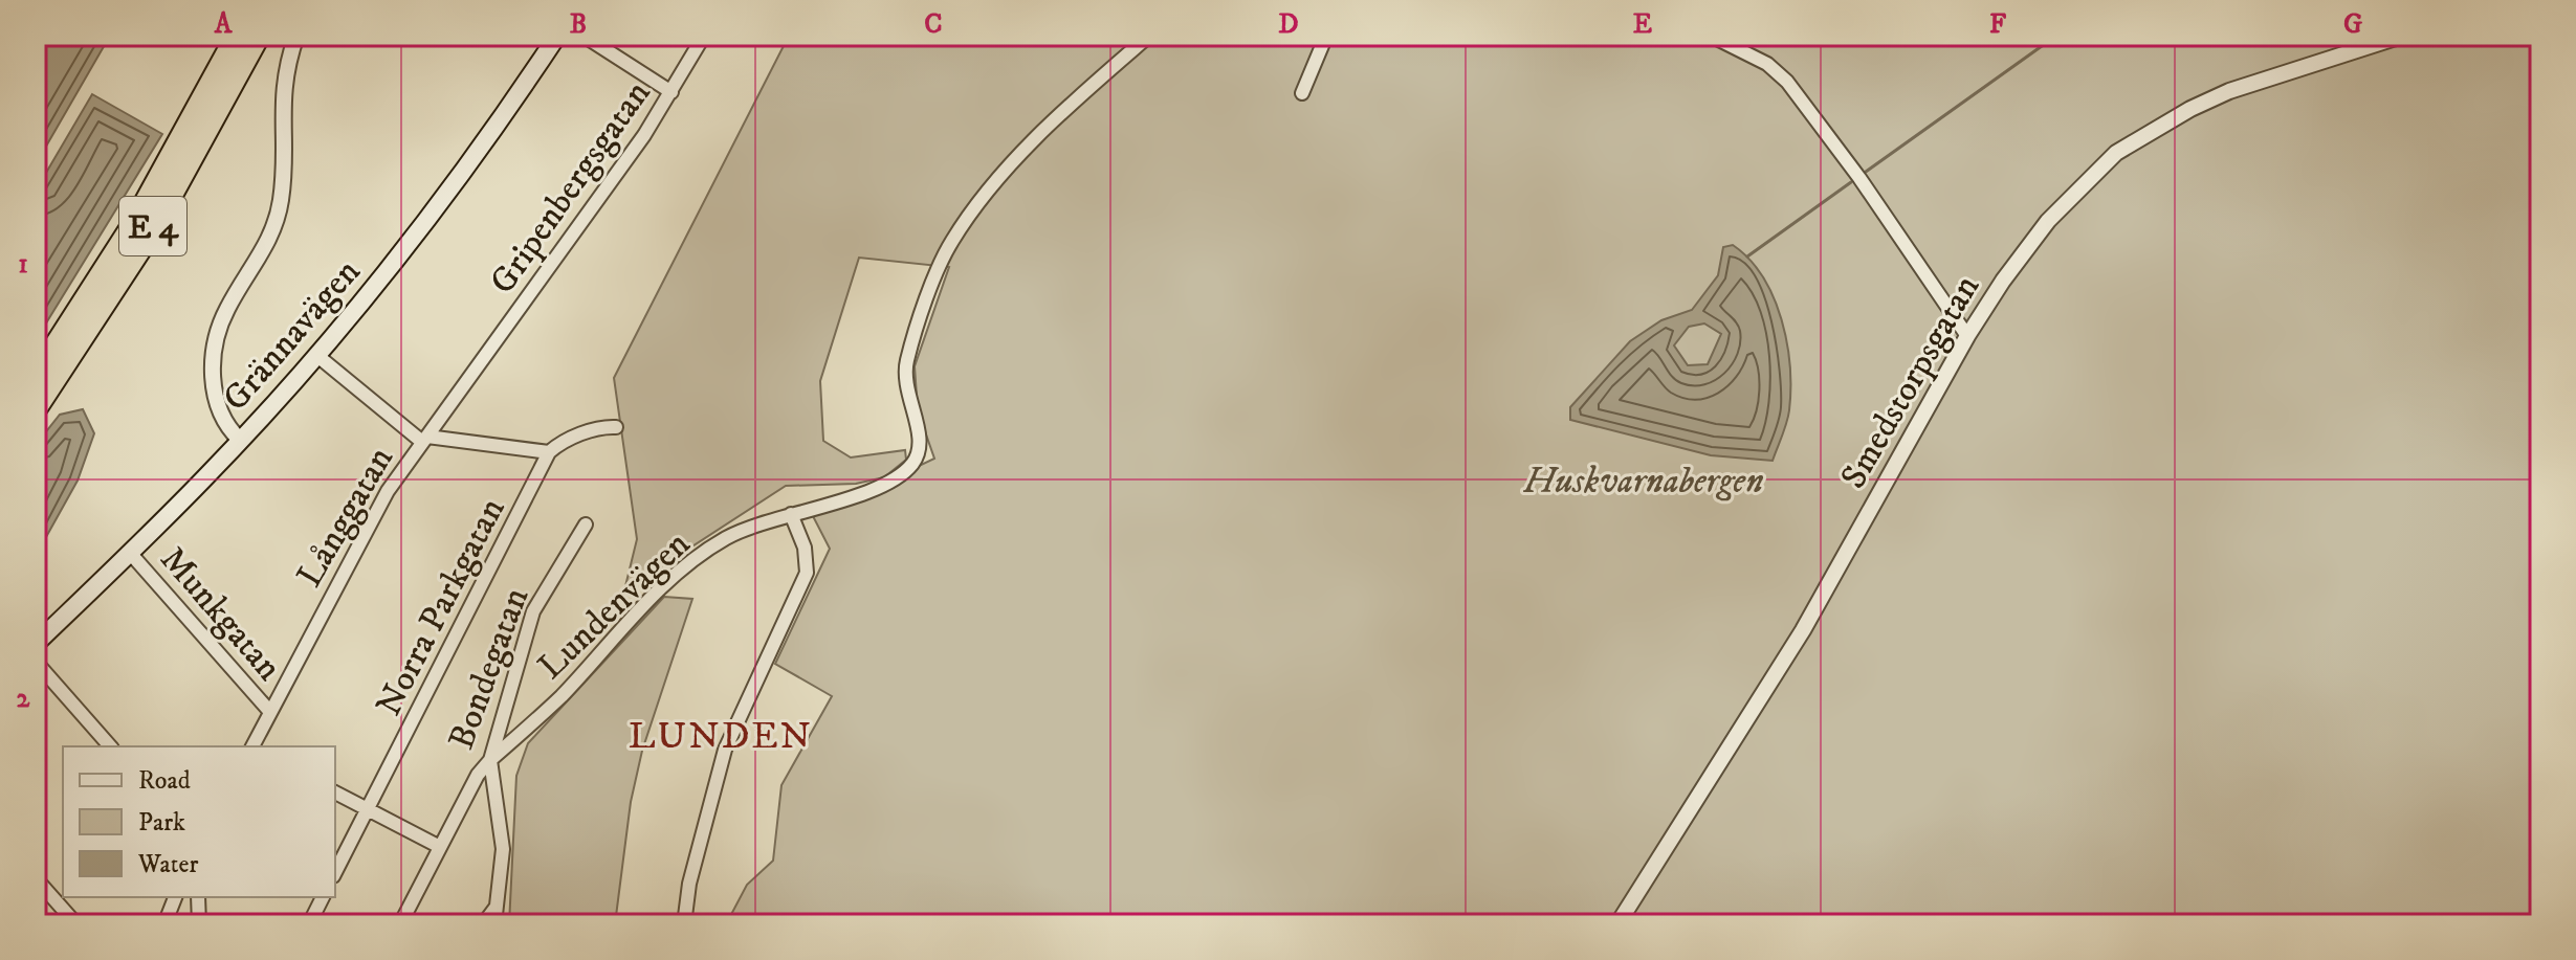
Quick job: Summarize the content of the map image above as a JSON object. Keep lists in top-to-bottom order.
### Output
{
  "streets": {
    "highway": ["E 4"],
    "main road": ["Grännavägen"],
    "street": [
      "Gripenbergsgatan",
      "Smedstorpsgatan",
      "Långgatan",
      "Lundenvägen",
      "Norra Parkgatan",
      "Munkgatan",
      "Bondegatan"
    ]
  },
  "crossings": [
    ["Gripenbergsgatan", "Långgatan"],
    ["Grännavägen", "Munkgatan"],
    ["Långgatan", "Munkgatan"],
    ["Lundenvägen", "Bondegatan"]
  ],
  "districts": ["LUNDEN"],
  "parks": ["Huskvarnabergen"],
  "legend": ["Road", "Park", "Water"],
  "grid": {
    "columns": [
      "A",
      "B",
      "C",
      "D",
      "E",
      "F",
      "G"
    ],
    "rows": ["1", "2"]
  }
}
